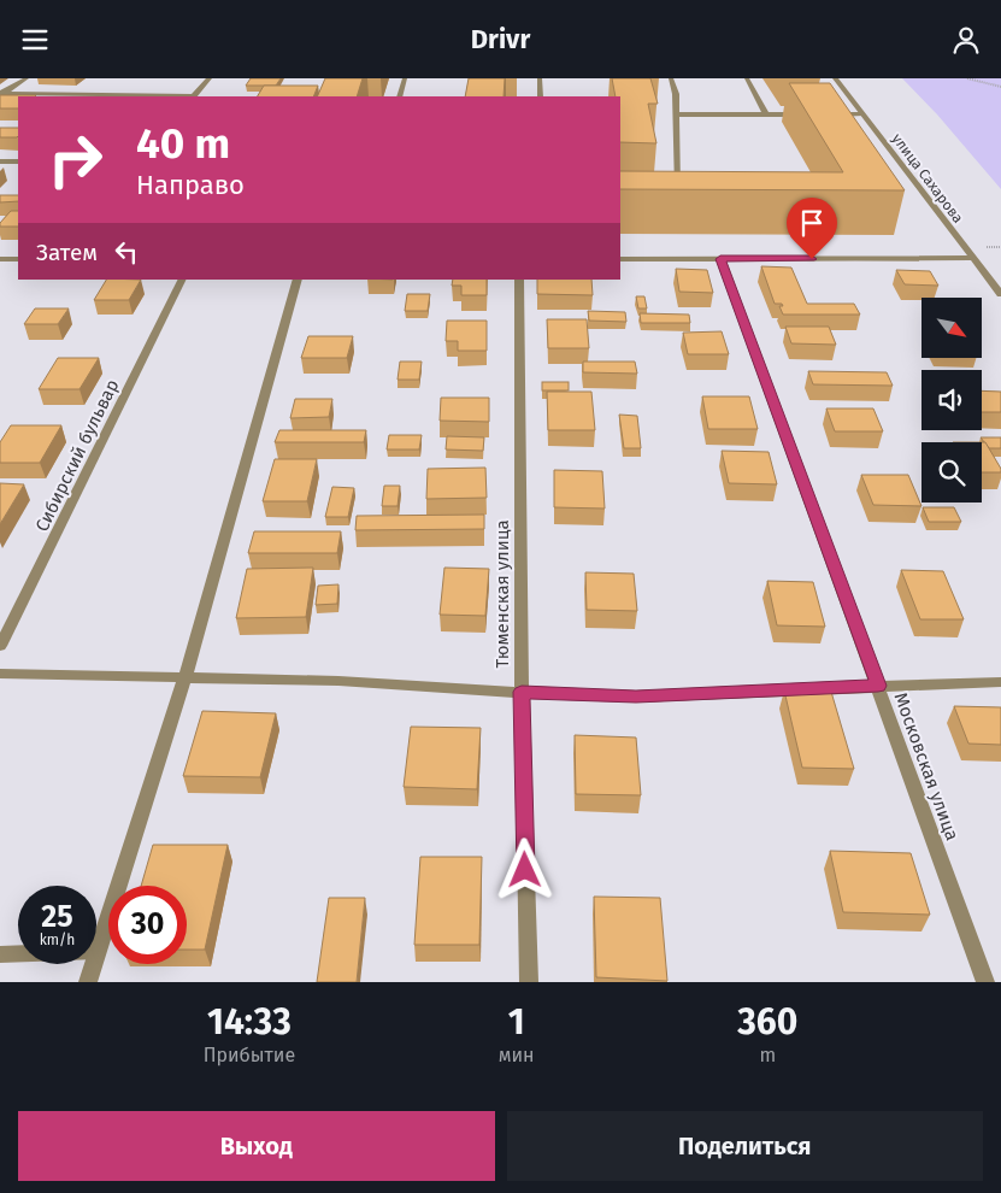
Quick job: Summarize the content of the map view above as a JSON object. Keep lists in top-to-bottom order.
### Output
{
  "streets": {
    "street": [
      "улица Сахарова",
      "Сибирский бульвар",
      "Тюменская улица",
      "Московская улица"
    ]
  },
  "north": "bottom right",
  "page": {
    "header": "Drivr",
    "turn": ["40 m", "Направо"],
    "then": "Затем",
    "speed": "25 km/h",
    "limit": "30",
    "eta": [
      "14:33",
      "Прибытие",
      "1",
      "мин",
      "360",
      "m"
    ],
    "buttons": ["Выход", "Поделиться"]
  }
}
